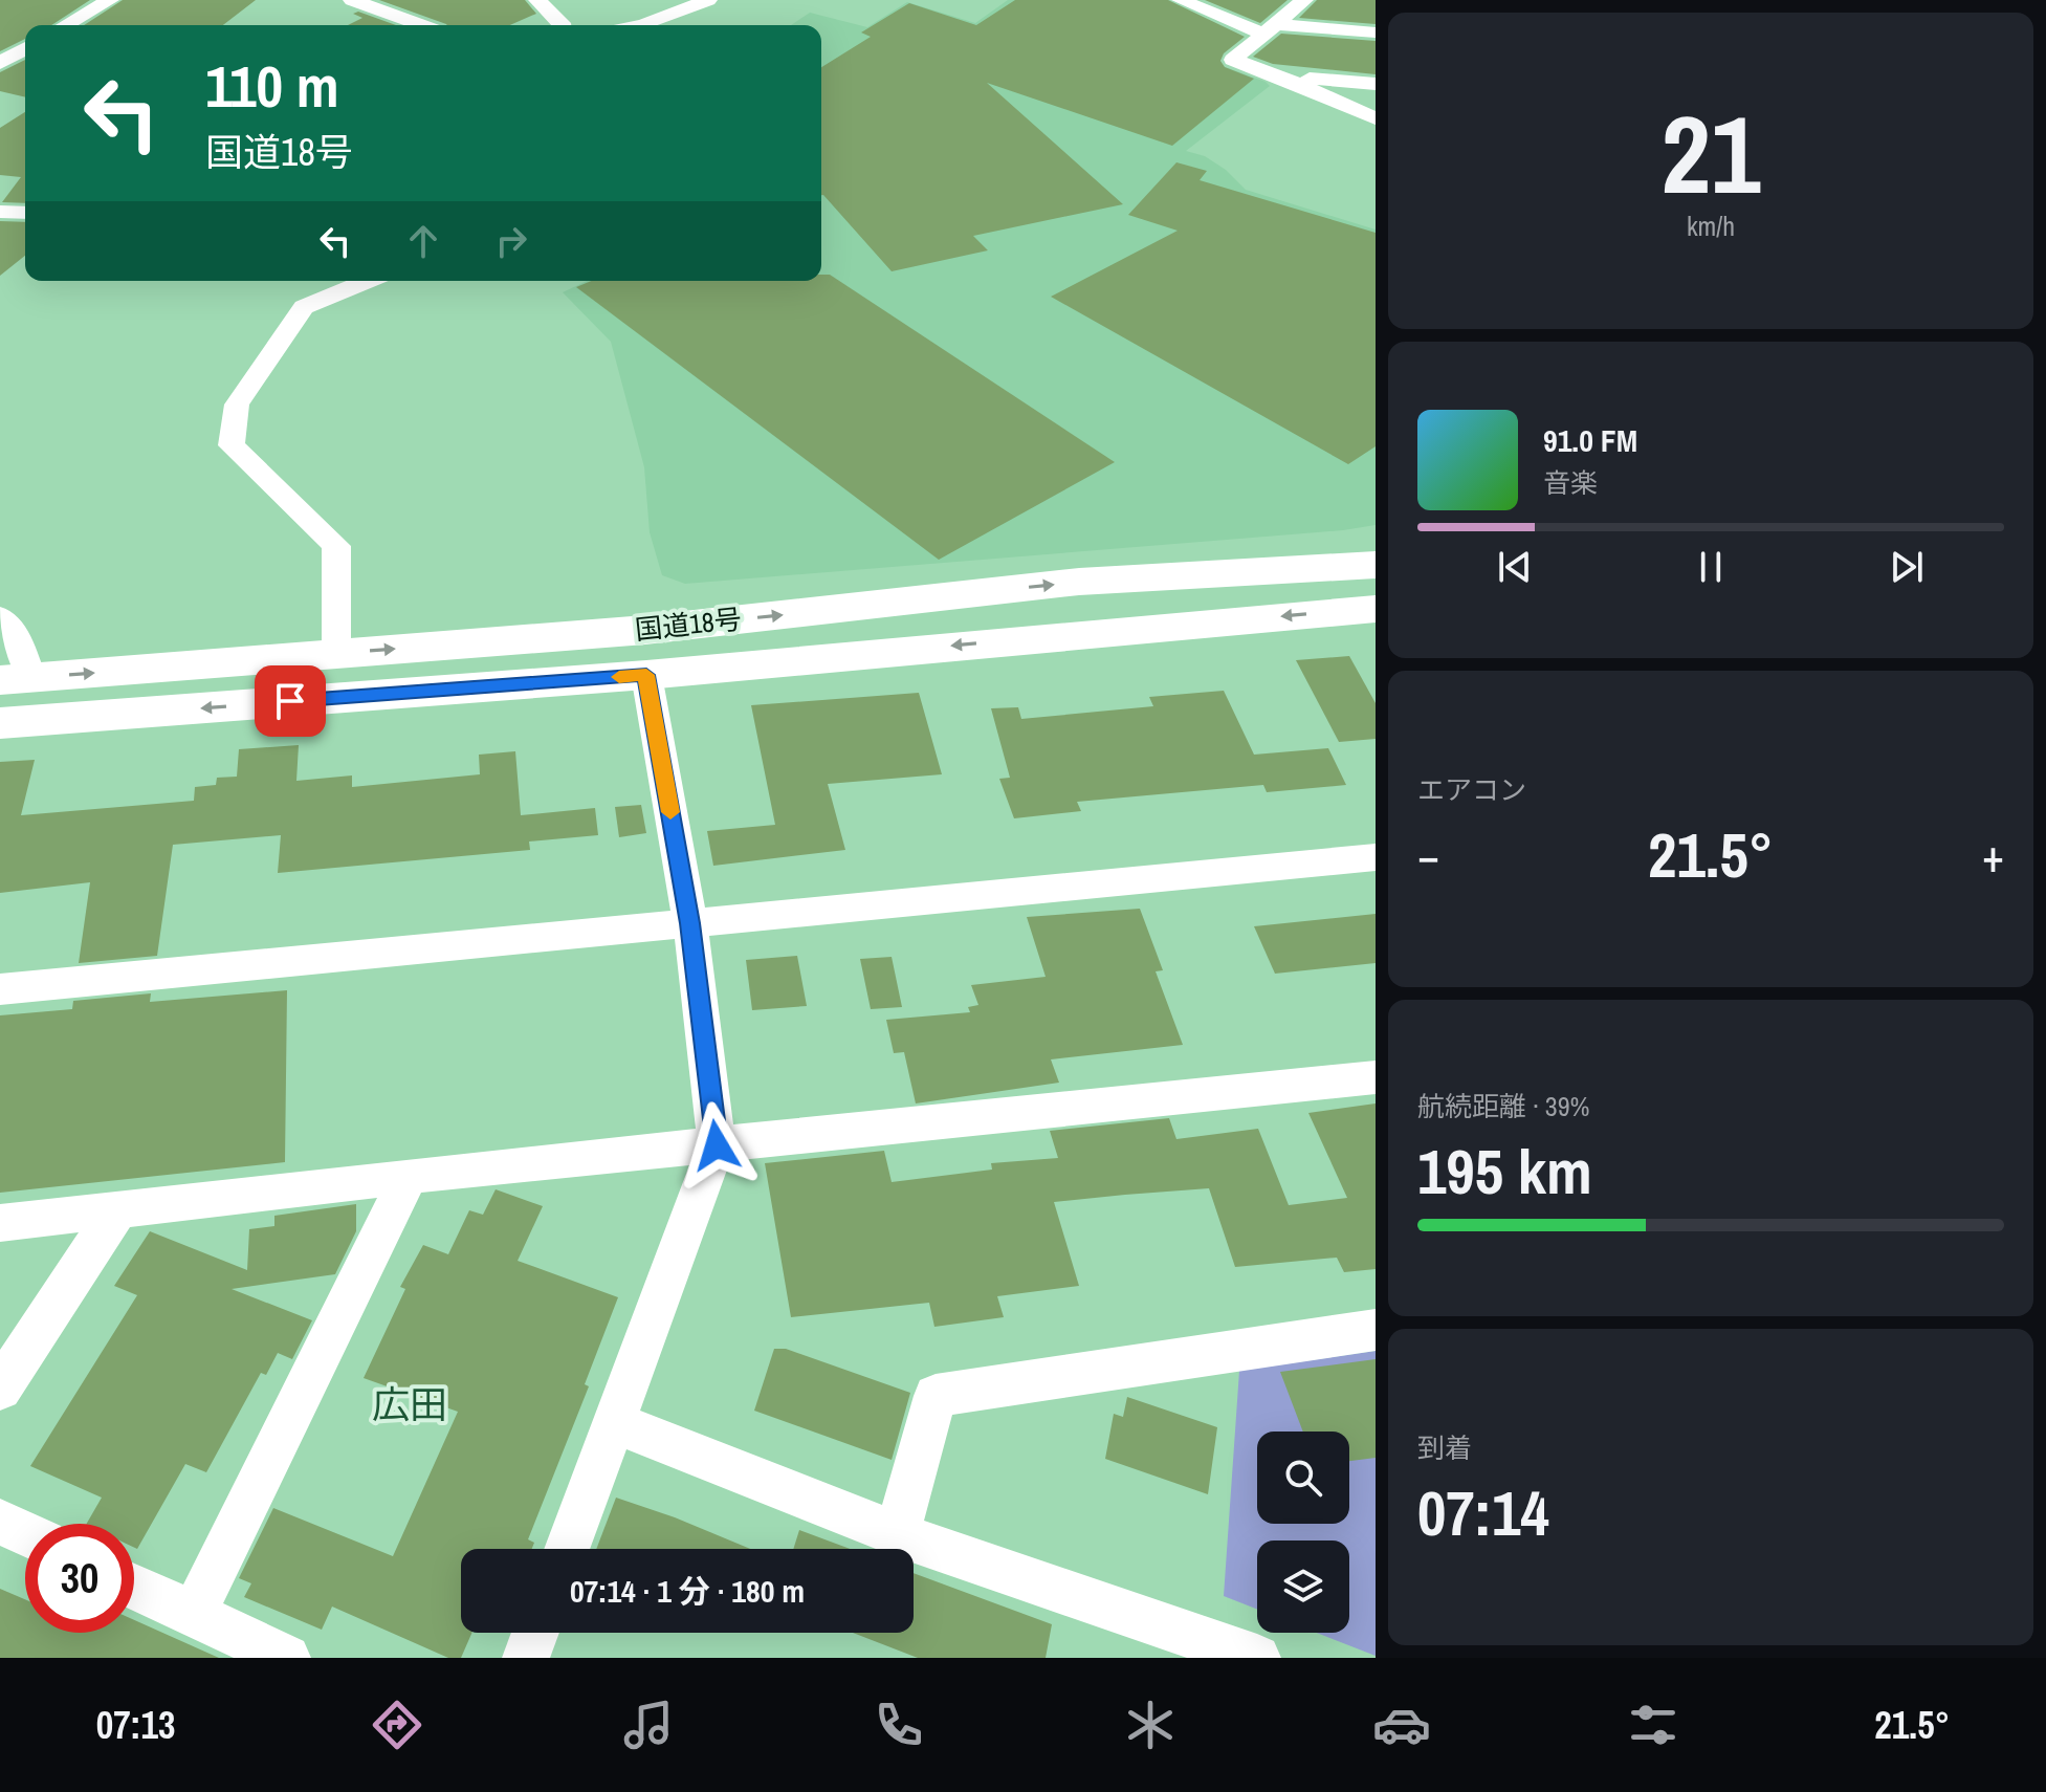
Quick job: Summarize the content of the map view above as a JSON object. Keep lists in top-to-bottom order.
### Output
{
  "streets": {
    "highway": ["国道18号"]
  },
  "districts": ["広田"],
  "page": {
    "tile": [
      ["21", "km/h"],
      "エアコン",
      ["航続距離 · 39%", "195 km"],
      ["到着", "07:14"]
    ],
    "turn": ["110 m", "国道18号"],
    "song": ["91.0 FM", "音楽"],
    "heat": ["−", "21.5°", "+"],
    "limit": "30",
    "trip": "07:14 · 1 分 · 180 m",
    "tabs": ["07:13", "21.5°"]
  }
}
